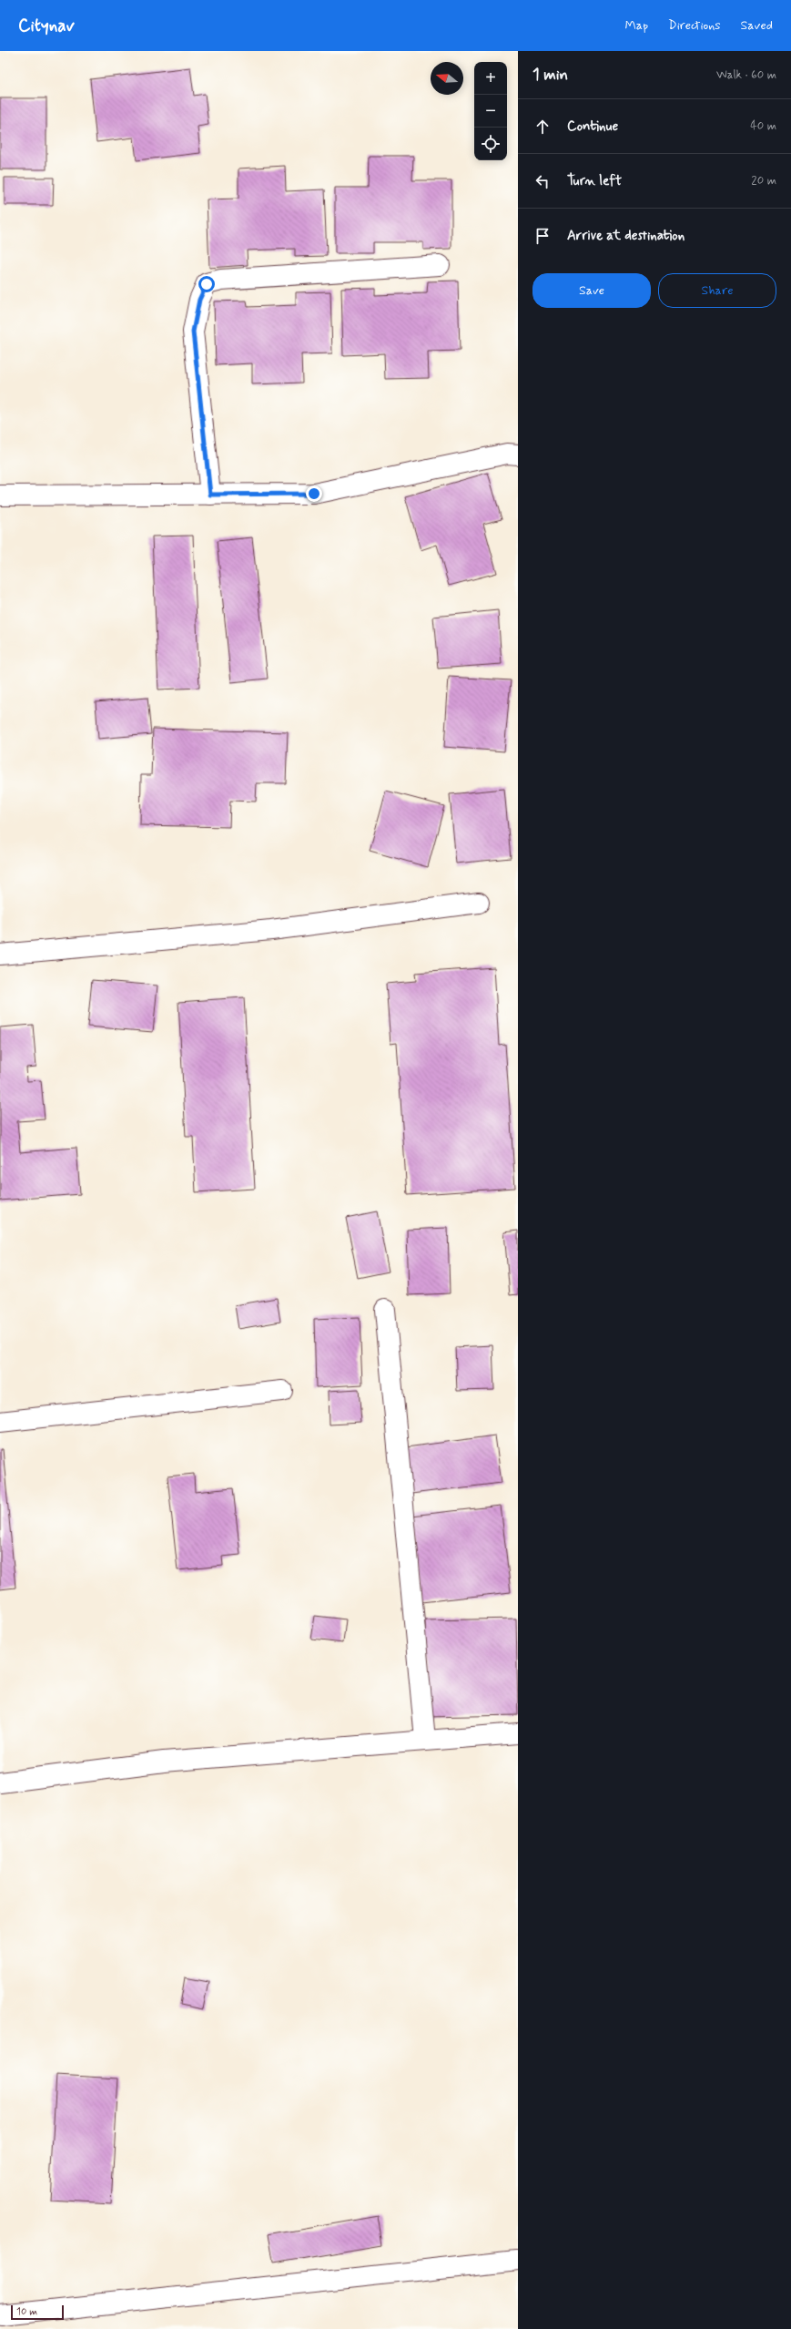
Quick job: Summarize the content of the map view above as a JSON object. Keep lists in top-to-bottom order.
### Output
{
  "scale_bar": "10 m",
  "north": "left",
  "page": {
    "header": "Citynav",
    "nav": ["Map", "Directions", "Saved"],
    "heading": ["1 min", "Walk · 60 m"],
    "map_buttons": ["+", "−"],
    "list": [
      ["Continue", "40 m"],
      ["Turn left", "20 m"],
      "Arrive at destination"
    ],
    "buttons": ["Save", "Share"],
    "scale": "10 m"
  }
}
